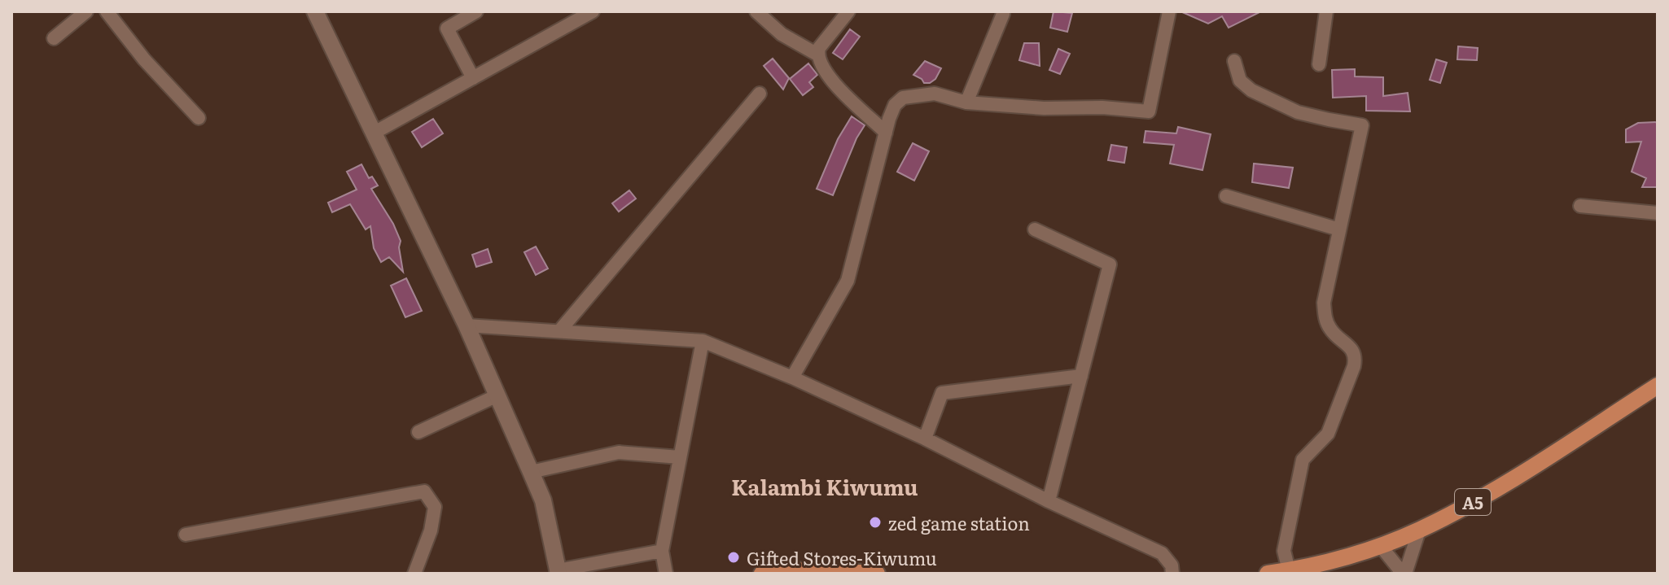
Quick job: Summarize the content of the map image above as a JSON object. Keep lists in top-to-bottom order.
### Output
{
  "streets": {
    "main road": ["A5"]
  },
  "districts": ["Kalambi Kiwumu"],
  "places": ["zed game station", "Gifted Stores-Kiwumu"]
}
